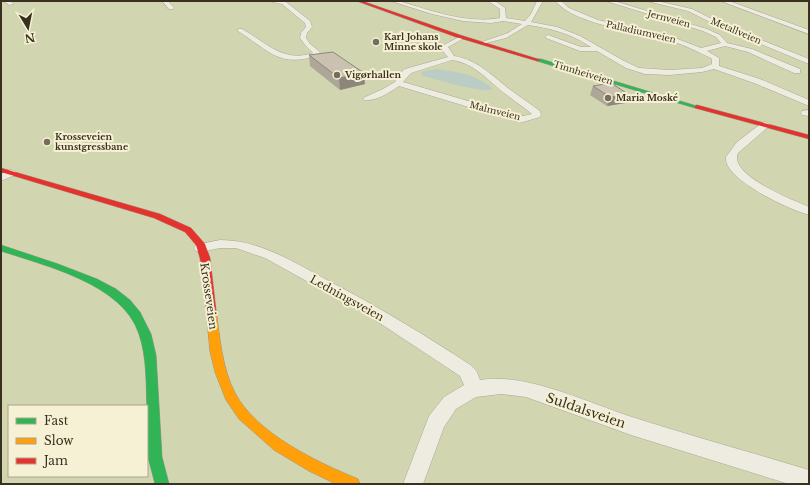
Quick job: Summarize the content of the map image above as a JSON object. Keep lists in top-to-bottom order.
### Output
{
  "streets": {
    "street": [
      "Jernveien",
      "Metallveien",
      "Palladiumveien",
      "Tinnheiveien",
      "Malmveien",
      "Krosseveien",
      "Ledningsveien",
      "Suldalsveien"
    ]
  },
  "crossings": [
    ["Jernveien", "Palladiumveien"],
    ["Krosseveien", "Ledningsveien"],
    ["Ledningsveien", "Suldalsveien"]
  ],
  "places": [
    "Karl Johans Minne skole",
    "Vigørhallen",
    "Maria Moské",
    "Krosseveien kunstgressbane"
  ],
  "legend": ["Fast", "Slow", "Jam"],
  "north": "bottom"
}
